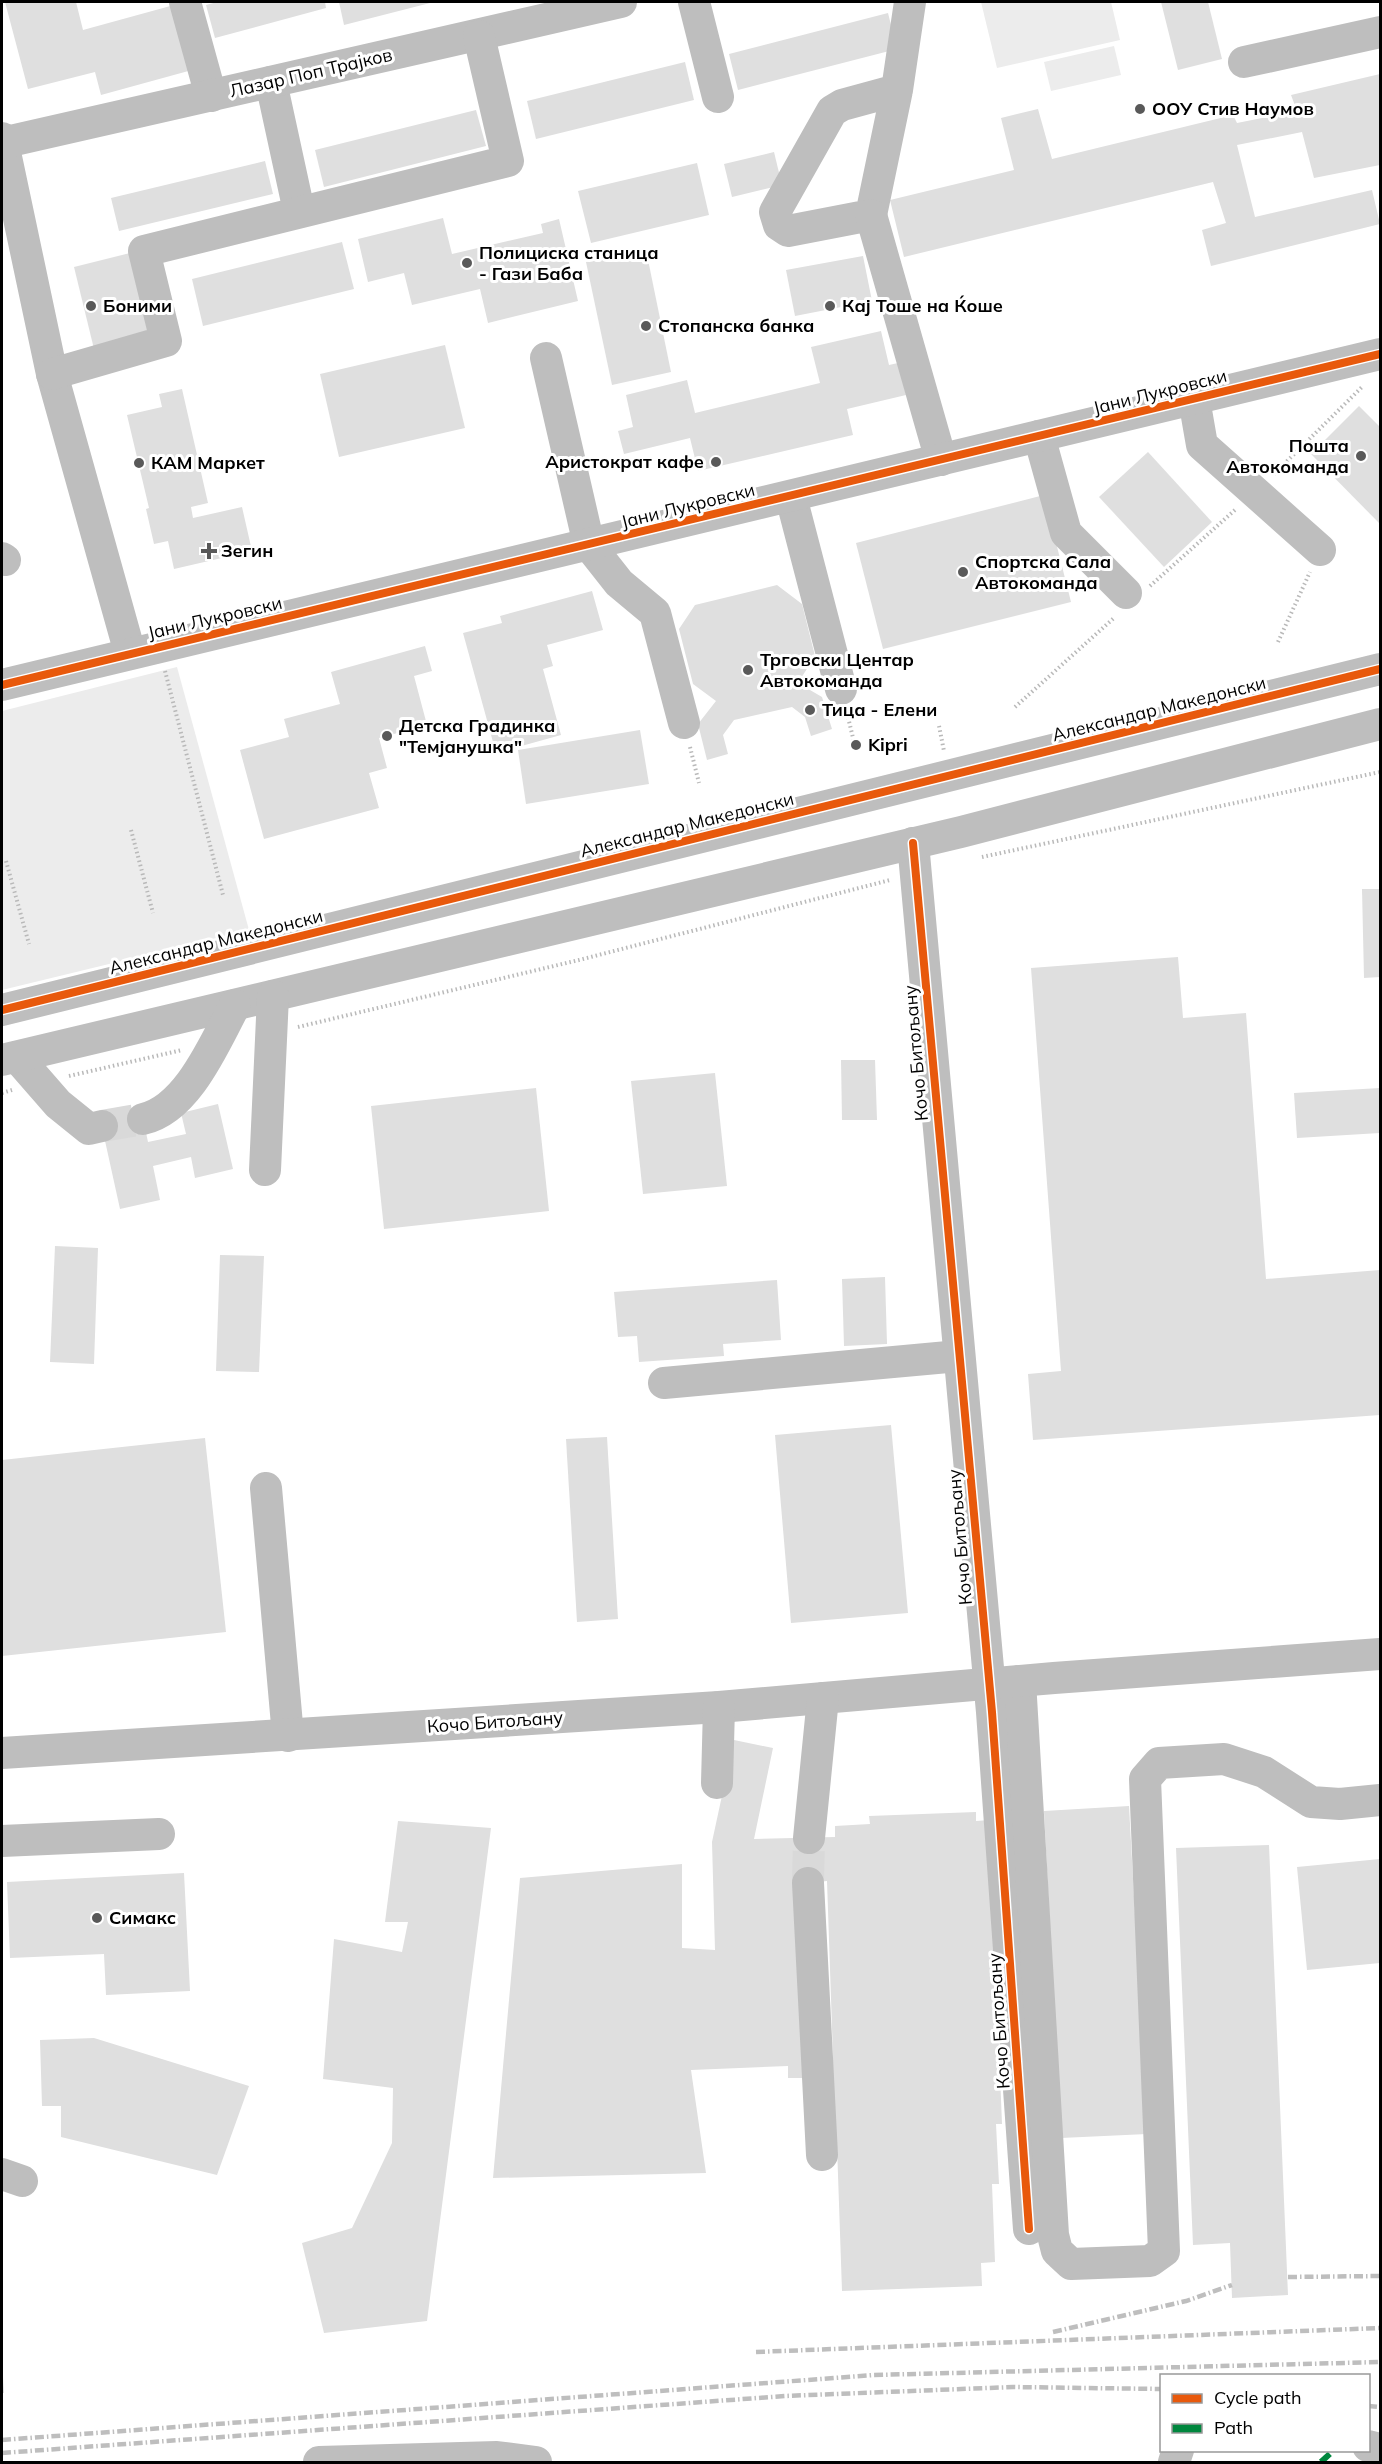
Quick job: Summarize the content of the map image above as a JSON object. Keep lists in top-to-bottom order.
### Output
{
  "streets": {
    "street": [
      "Лазар Поп Трајков",
      "Јани Лукровски",
      "Александар Македонски",
      "Кочо Битољану"
    ]
  },
  "places": {
    "other": [
      "ООУ Стив Наумов",
      "Полициска станица - Гази Баба",
      "Боними",
      "Кај Тоше на Ќоше",
      "Стопанска банка",
      "Пошта Автокоманда",
      "Аристократ кафе",
      "КАМ Маркет",
      "Спортска Сала Автокоманда",
      "Трговски Центар Автокоманда",
      "Тица - Елени",
      "Детска Градинка \"Темјанушка\"",
      "Kipri",
      "Симакс"
    ],
    "health": ["Зегин"]
  },
  "legend": ["Cycle path", "Path"]
}
